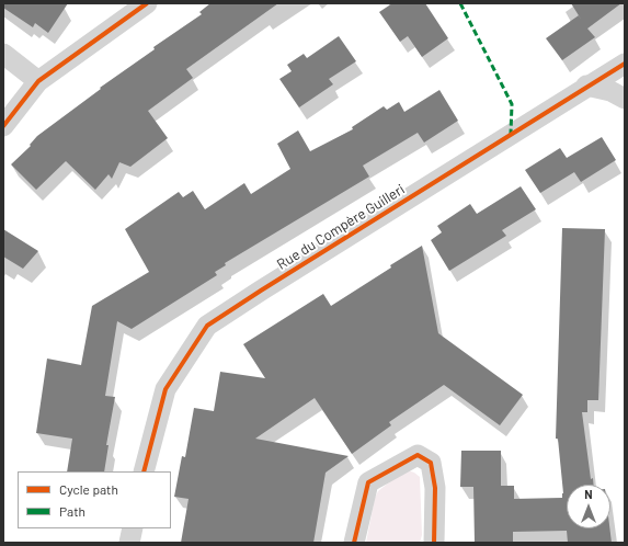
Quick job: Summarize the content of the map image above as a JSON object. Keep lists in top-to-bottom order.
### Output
{
  "streets": {
    "street": ["Rue du Compère Guilleri"]
  },
  "legend": ["Cycle path", "Path"],
  "north": "top"
}
